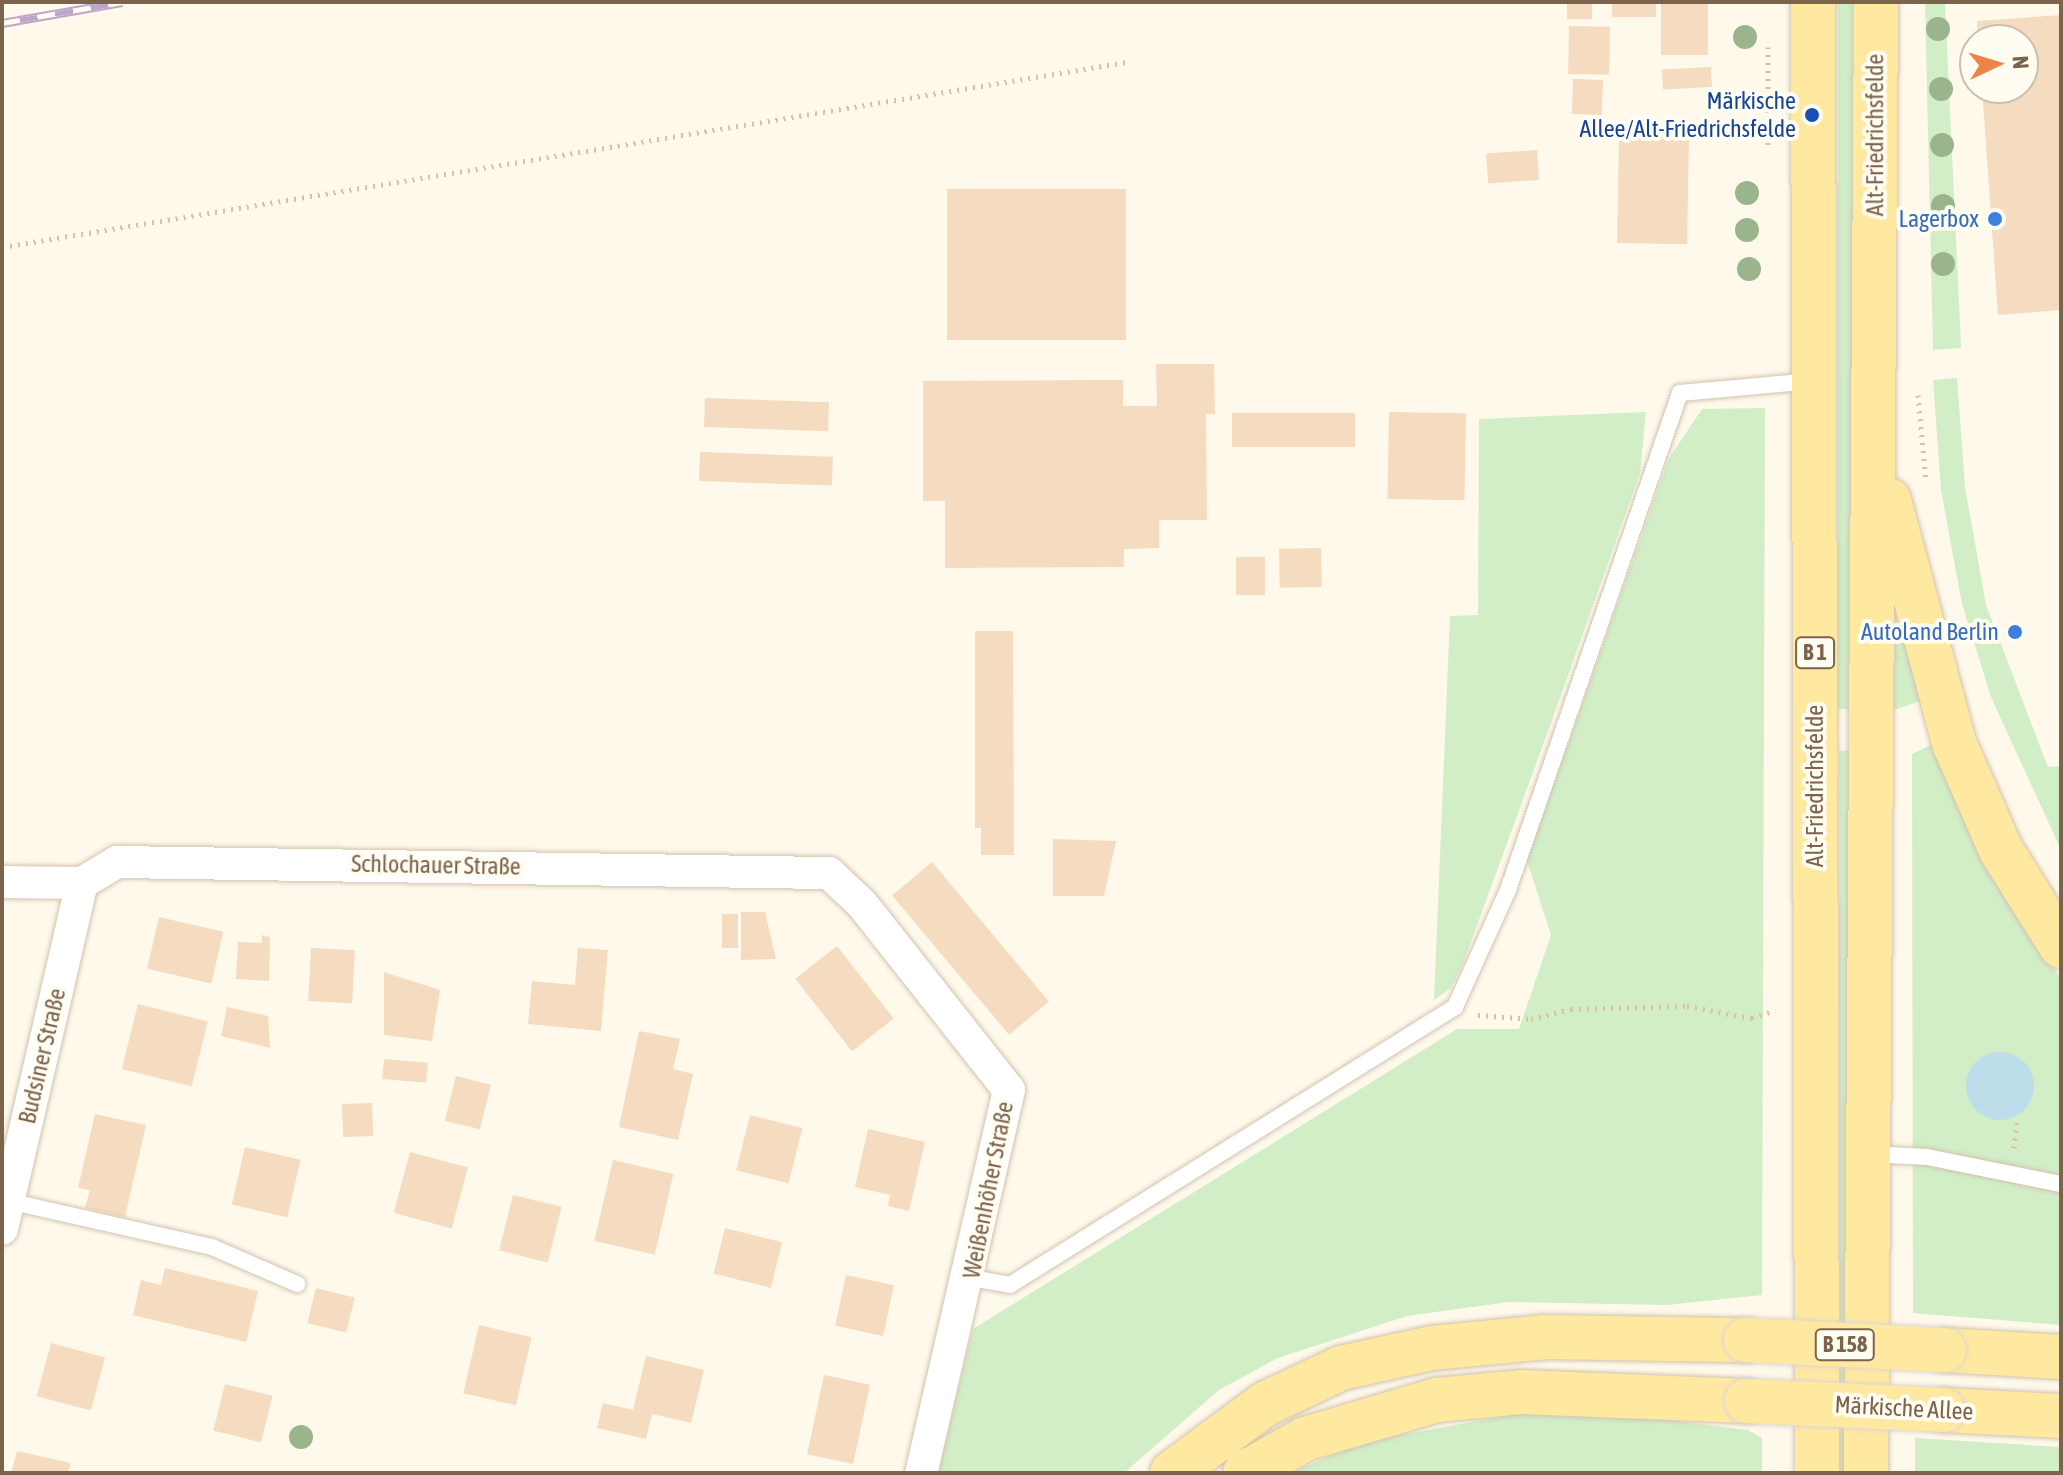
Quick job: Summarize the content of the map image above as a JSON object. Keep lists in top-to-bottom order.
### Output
{
  "streets": {
    "main road": [
      "Alt-Friedrichsfelde",
      "B 1",
      "B 158",
      "Märkische Allee"
    ],
    "street": ["Schlochauer Straße", "Budsiner Straße", "Weißenhöher Straße"]
  },
  "crossings": [
    ["Schlochauer Straße", "Budsiner Straße"],
    ["Schlochauer Straße", "Weißenhöher Straße"]
  ],
  "places": ["Märkische Allee/Alt-Friedrichsfelde", "Lagerbox", "Autoland Berlin"],
  "north": "right"
}
